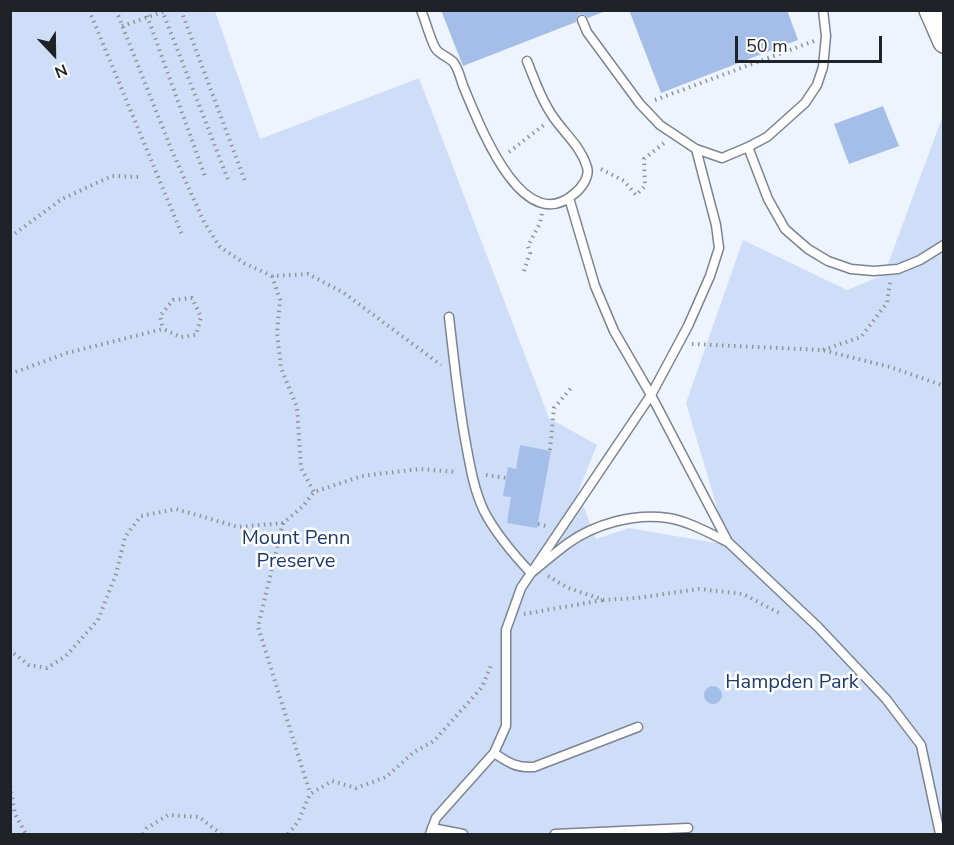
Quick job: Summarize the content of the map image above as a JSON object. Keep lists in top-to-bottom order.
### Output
{
  "parks": ["Mount Penn Preserve", "Hampden Park"],
  "scale_bar": "50 m",
  "north": "bottom"
}
